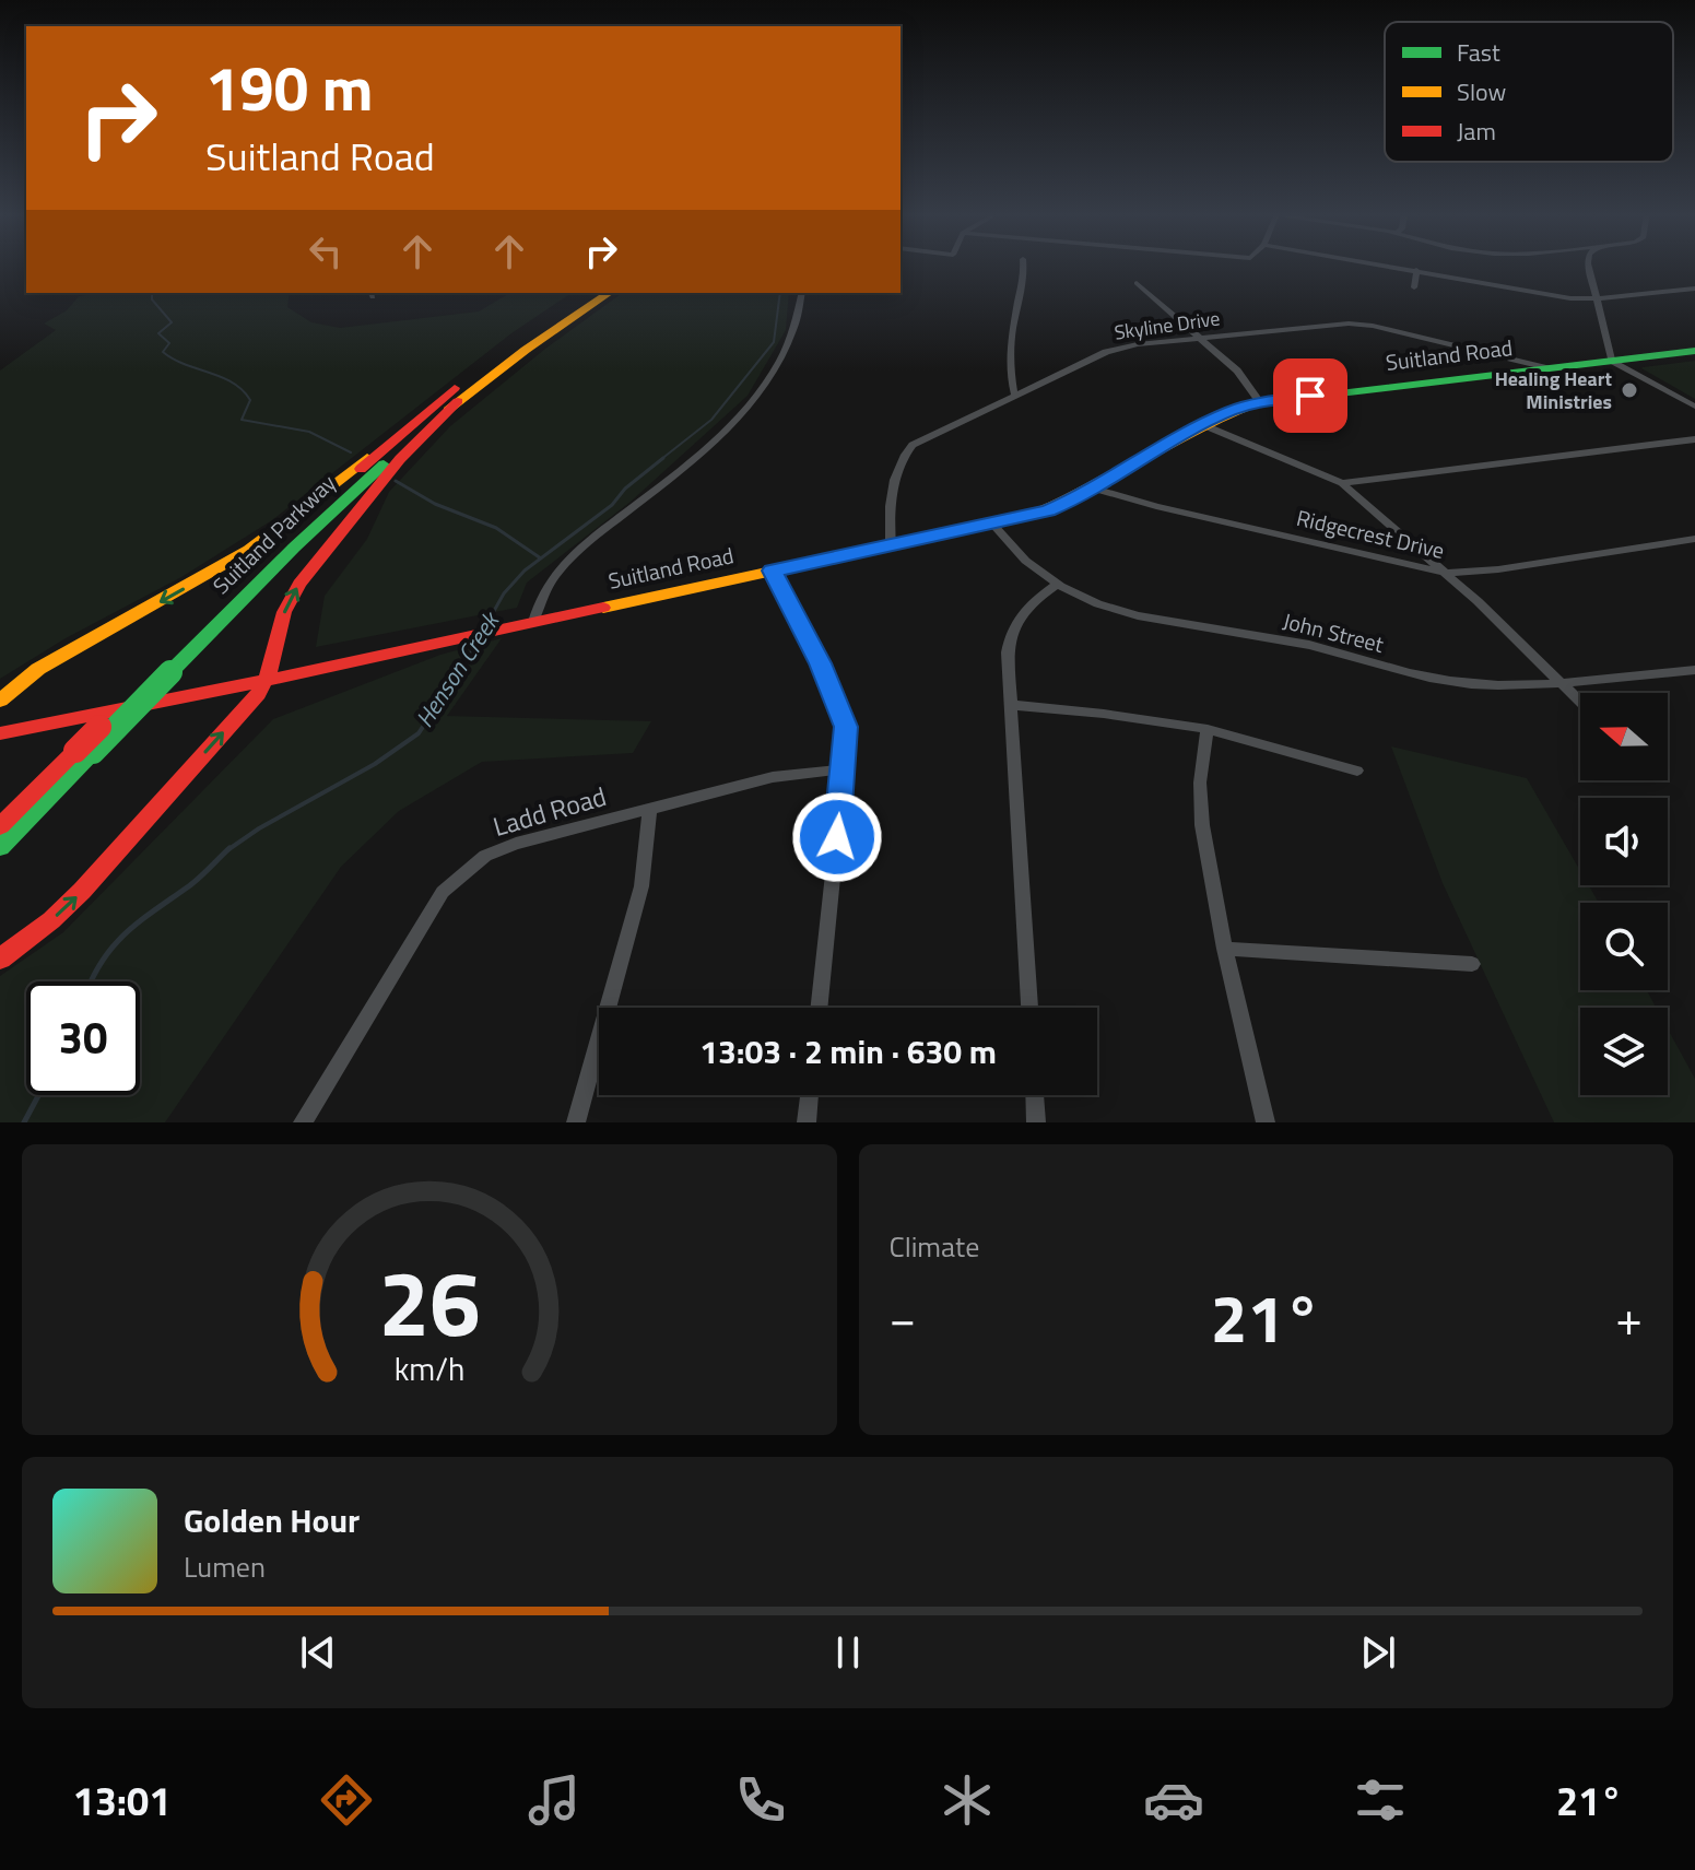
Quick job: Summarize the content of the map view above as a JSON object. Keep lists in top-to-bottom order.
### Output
{
  "streets": {
    "main road": ["Suitland Road", "Suitland Parkway"],
    "street": [
      "Skyline Drive",
      "Ridgecrest Drive",
      "John Street",
      "Ladd Road"
    ]
  },
  "crossings": [
    ["Skyline Drive", "Suitland Road"],
    ["Suitland Road", "Ridgecrest Drive"],
    ["Suitland Road", "John Street"]
  ],
  "water": ["Henson Creek"],
  "places": ["Healing Heart Ministries"],
  "legend": ["Fast", "Slow", "Jam"],
  "north": "left",
  "page": {
    "turn": ["190 m", "Suitland Road"],
    "limit": "30",
    "trip": "13:03 · 2 min · 630 m",
    "tile": "Climate",
    "heat": ["−", "21°", "+"],
    "song": ["Golden Hour", "Lumen"],
    "tabs": ["13:01", "21°"],
    "gauge": ["26", "km/h"]
  }
}
